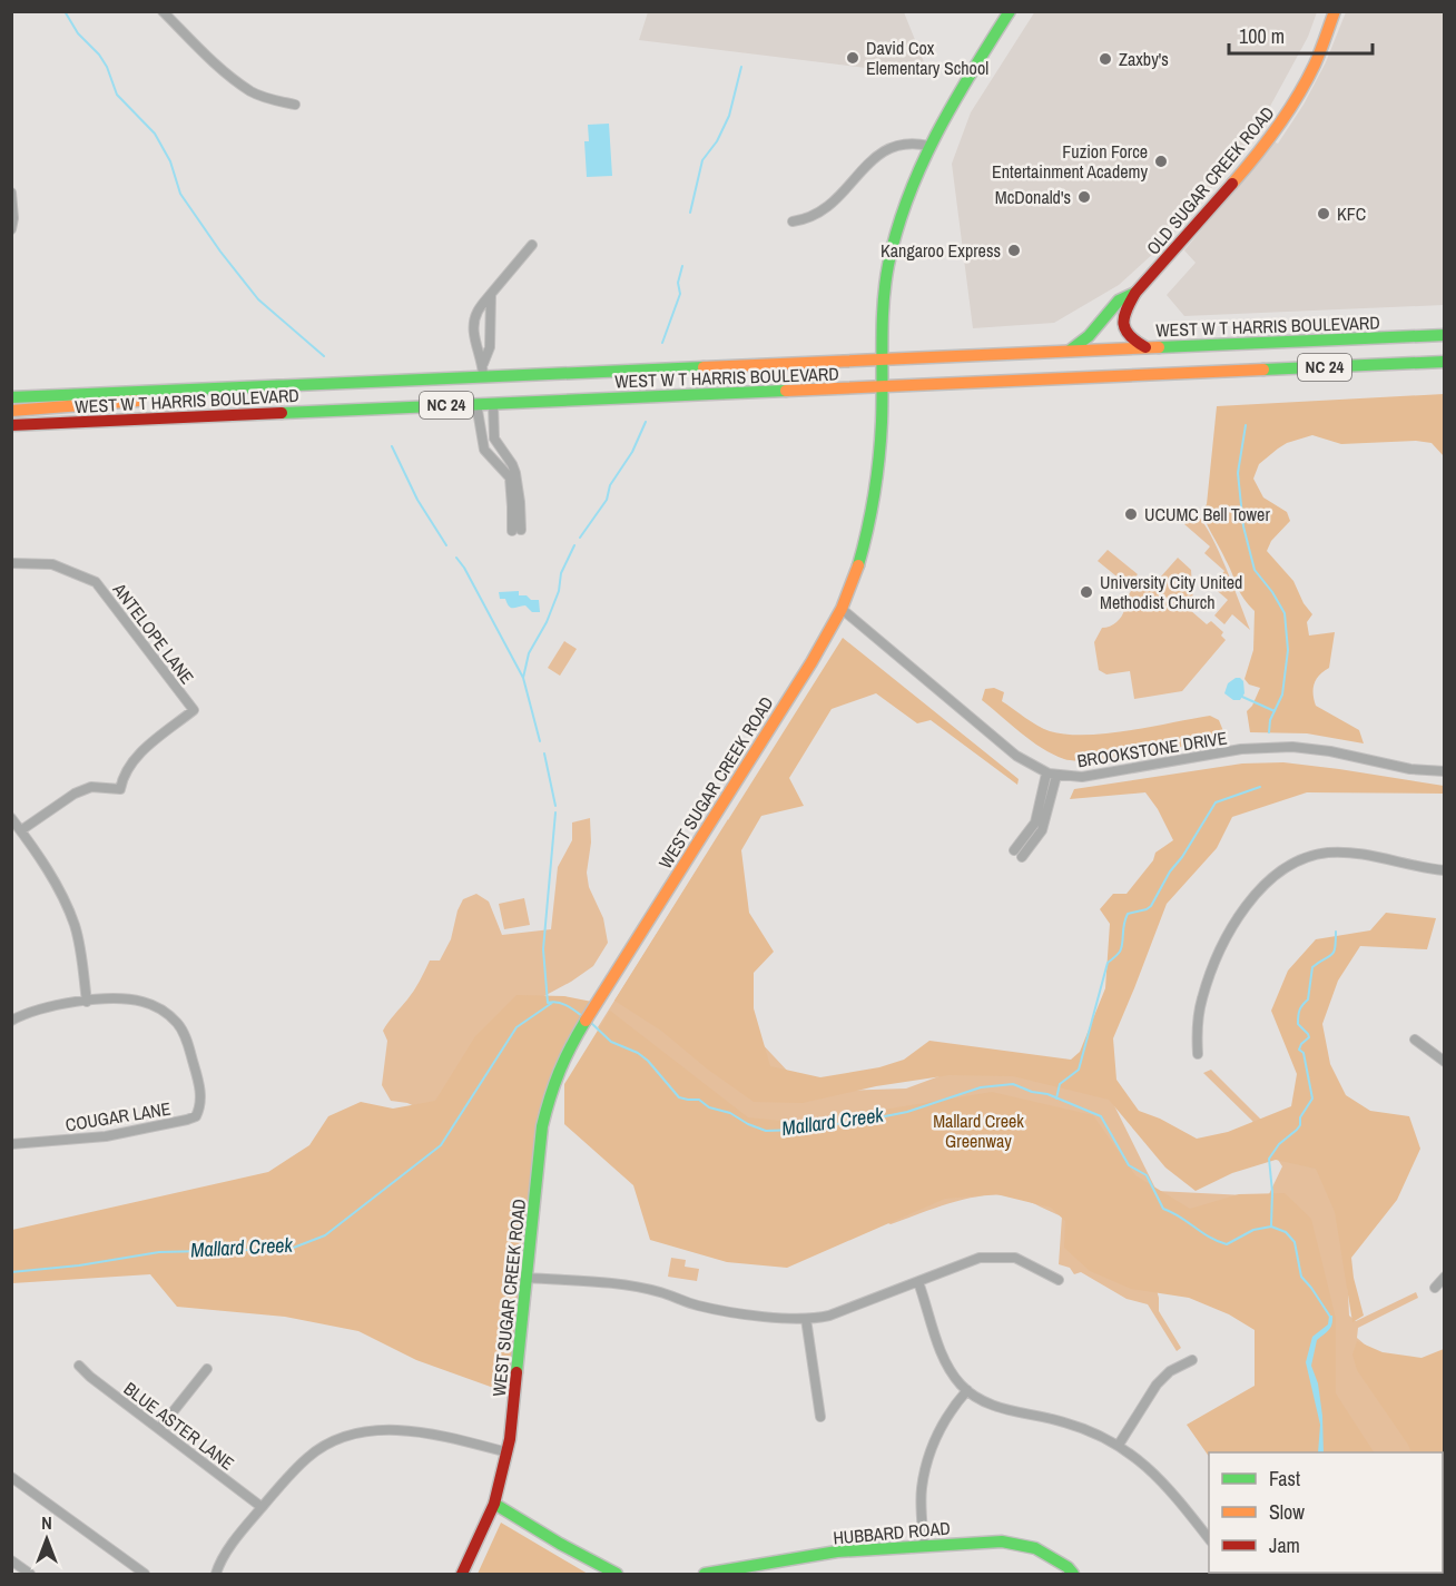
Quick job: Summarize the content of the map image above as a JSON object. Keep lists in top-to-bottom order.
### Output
{
  "streets": {
    "main road": [
      "OLD SUGAR CREEK ROAD",
      "WEST W T HARRIS BOULEVARD",
      "NC 24",
      "WEST SUGAR CREEK ROAD",
      "HUBBARD ROAD"
    ],
    "street": [
      "ANTELOPE LANE",
      "BROOKSTONE DRIVE",
      "COUGAR LANE",
      "BLUE ASTER LANE"
    ]
  },
  "crossings": [
    ["OLD SUGAR CREEK ROAD", "WEST W T HARRIS BOULEVARD"],
    ["WEST W T HARRIS BOULEVARD", "WEST SUGAR CREEK ROAD"],
    ["BROOKSTONE DRIVE", "WEST SUGAR CREEK ROAD"]
  ],
  "water": ["Mallard Creek"],
  "parks": ["Mallard Creek Greenway"],
  "places": [
    "David Cox Elementary School",
    "Zaxby's",
    "Fuzion Force Entertainment Academy",
    "McDonald's",
    "KFC",
    "Kangaroo Express",
    "UCUMC Bell Tower",
    "University City United Methodist Church"
  ],
  "legend": ["Fast", "Slow", "Jam"],
  "scale_bar": "100 m",
  "north": "top"
}
